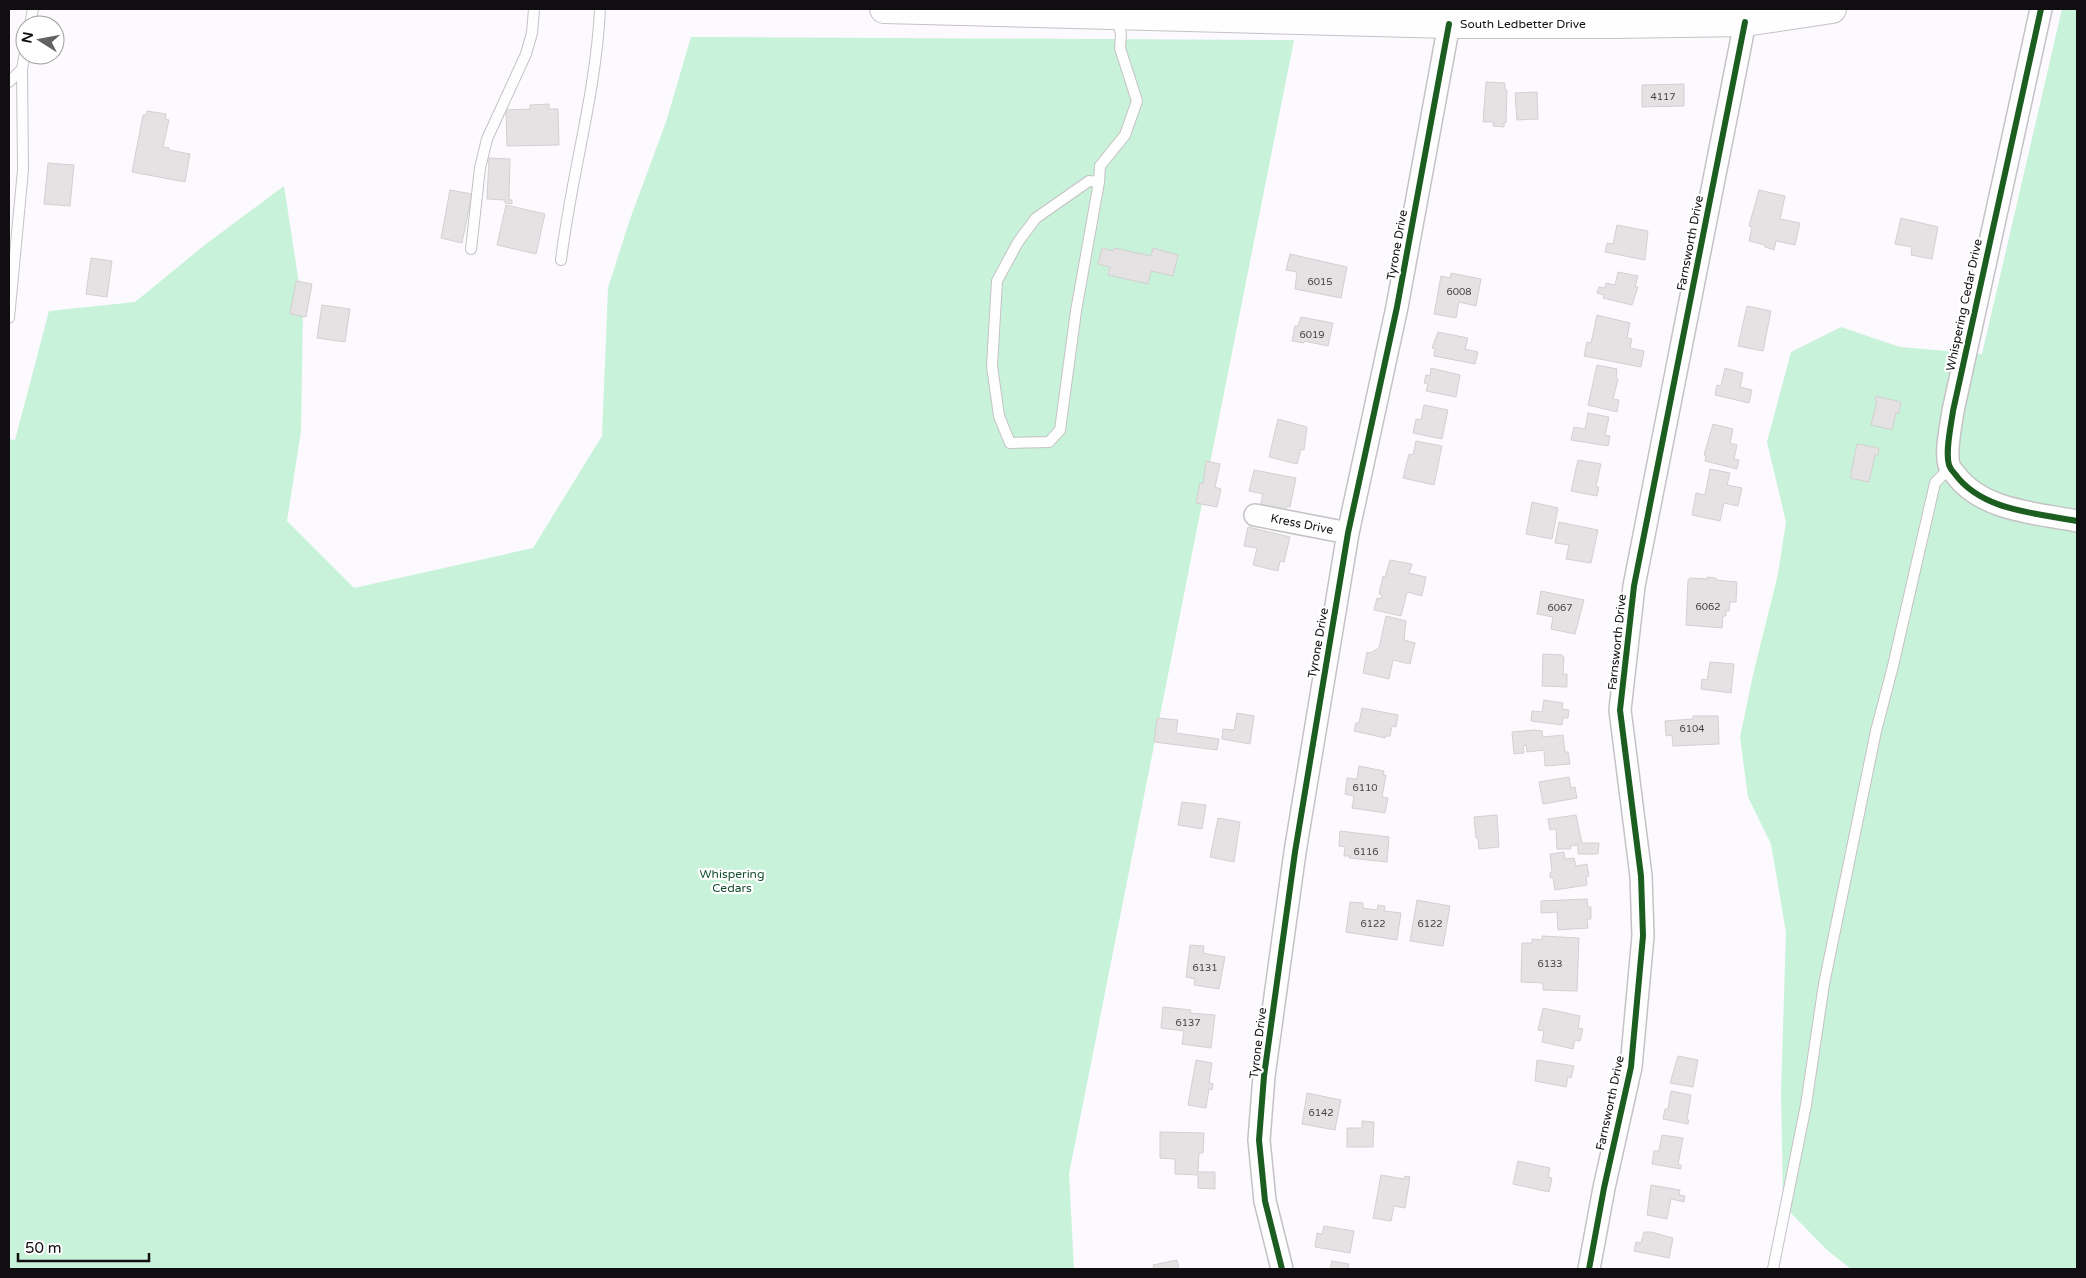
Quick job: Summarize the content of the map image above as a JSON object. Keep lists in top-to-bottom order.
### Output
{
  "streets": {
    "street": [
      "South Ledbetter Drive",
      "Farnsworth Drive",
      "Tyrone Drive",
      "Whispering Cedar Drive",
      "Kress Drive"
    ]
  },
  "crossings": [
    ["South Ledbetter Drive", "Farnsworth Drive"],
    ["South Ledbetter Drive", "Tyrone Drive"],
    ["Tyrone Drive", "Kress Drive"]
  ],
  "parks": ["Whispering Cedars"],
  "house_numbers": [
    "4117",
    "6015",
    "6008",
    "6019",
    "6062",
    "6067",
    "6104",
    "6110",
    "6116",
    "6122",
    "6122",
    "6133",
    "6131",
    "6137",
    "6142"
  ],
  "scale_bar": "50 m",
  "north": "left"
}
